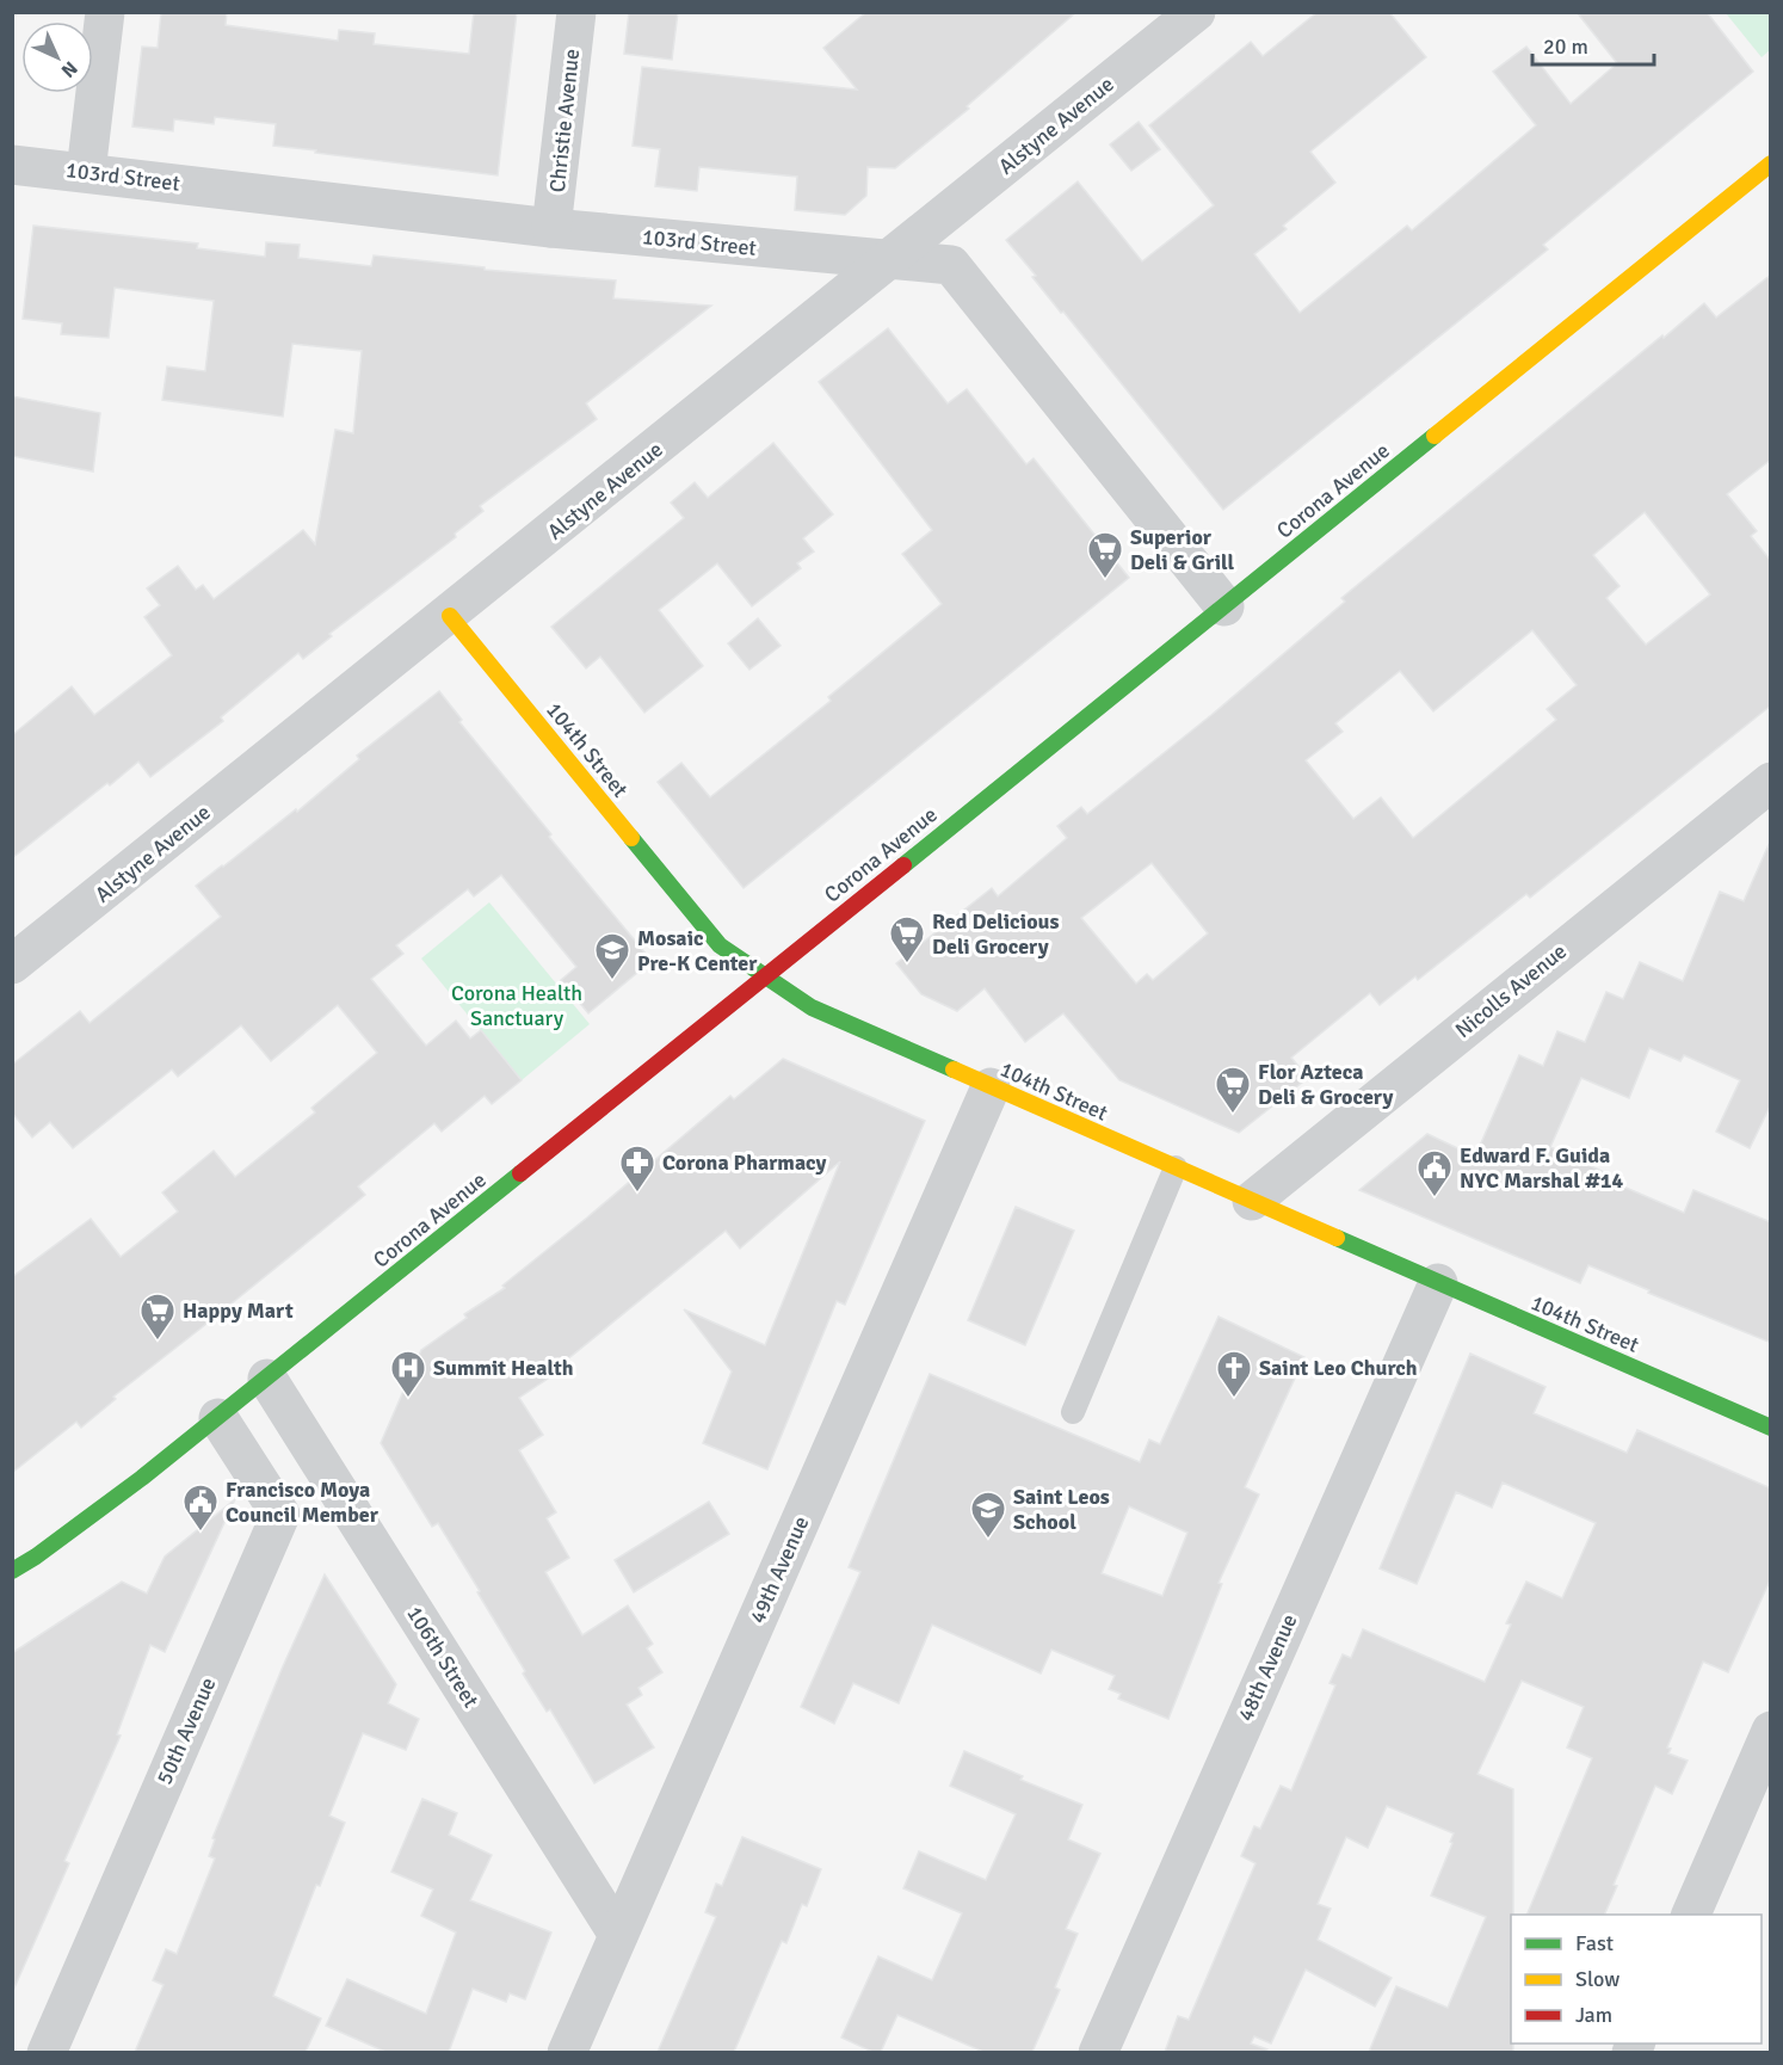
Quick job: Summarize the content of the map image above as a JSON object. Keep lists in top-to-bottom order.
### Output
{
  "streets": {
    "street": [
      "Christie Avenue",
      "Alstyne Avenue",
      "103rd Street",
      "Corona Avenue",
      "104th Street",
      "Nicolls Avenue",
      "49th Avenue",
      "106th Street",
      "48th Avenue",
      "50th Avenue"
    ]
  },
  "crossings": [
    ["Christie Avenue", "103rd Street"],
    ["Alstyne Avenue", "103rd Street"],
    ["Alstyne Avenue", "104th Street"],
    ["103rd Street", "Corona Avenue"],
    ["Corona Avenue", "104th Street"],
    ["Corona Avenue", "106th Street"],
    ["Corona Avenue", "50th Avenue"],
    ["104th Street", "Nicolls Avenue"],
    ["104th Street", "49th Avenue"],
    ["104th Street", "48th Avenue"],
    ["49th Avenue", "106th Street"]
  ],
  "parks": ["Corona Health Sanctuary"],
  "places": {
    "supermarket": [
      "Superior Deli & Grill",
      "Red Delicious Deli Grocery",
      "Flor Azteca Deli & Grocery",
      "Happy Mart"
    ],
    "school or university": ["Mosaic Pre-K Center", "Saint Leos School"],
    "pharmacy": ["Corona Pharmacy"],
    "public building": ["Edward F. Guida NYC Marshal #14", "Francisco Moya Council Member"],
    "hospital": ["Summit Health"],
    "church": ["Saint Leo Church"]
  },
  "legend": ["Fast", "Slow", "Jam"],
  "scale_bar": "20 m",
  "north": "bottom right"
}
